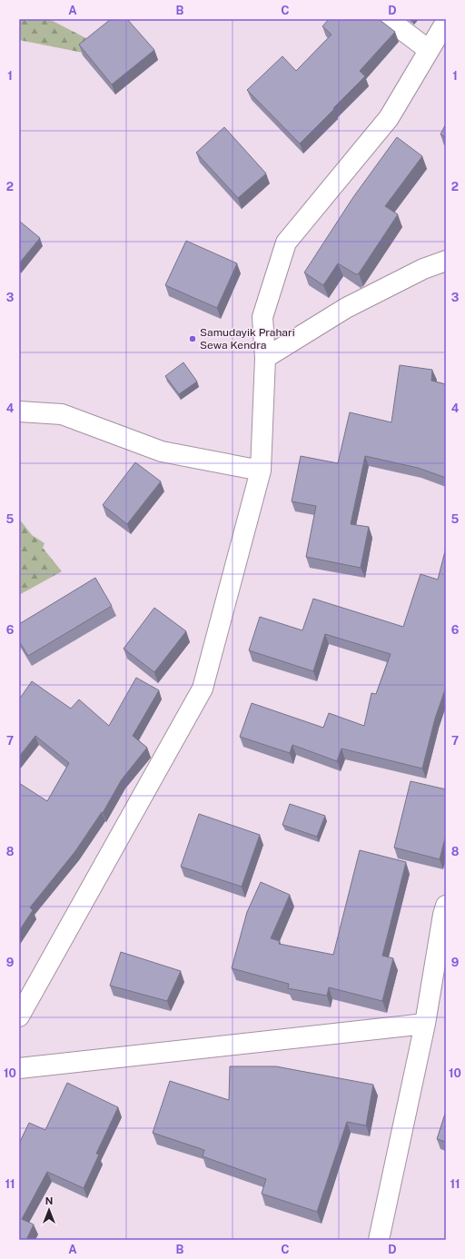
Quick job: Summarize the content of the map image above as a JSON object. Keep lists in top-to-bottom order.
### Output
{
  "places": ["Samudayik Prahari Sewa Kendra"],
  "north": "top",
  "grid": {
    "columns": [
      "A",
      "B",
      "C",
      "D"
    ],
    "rows": [
      "1",
      "2",
      "3",
      "4",
      "5",
      "6",
      "7",
      "8",
      "9",
      "10",
      "11"
    ]
  }
}
